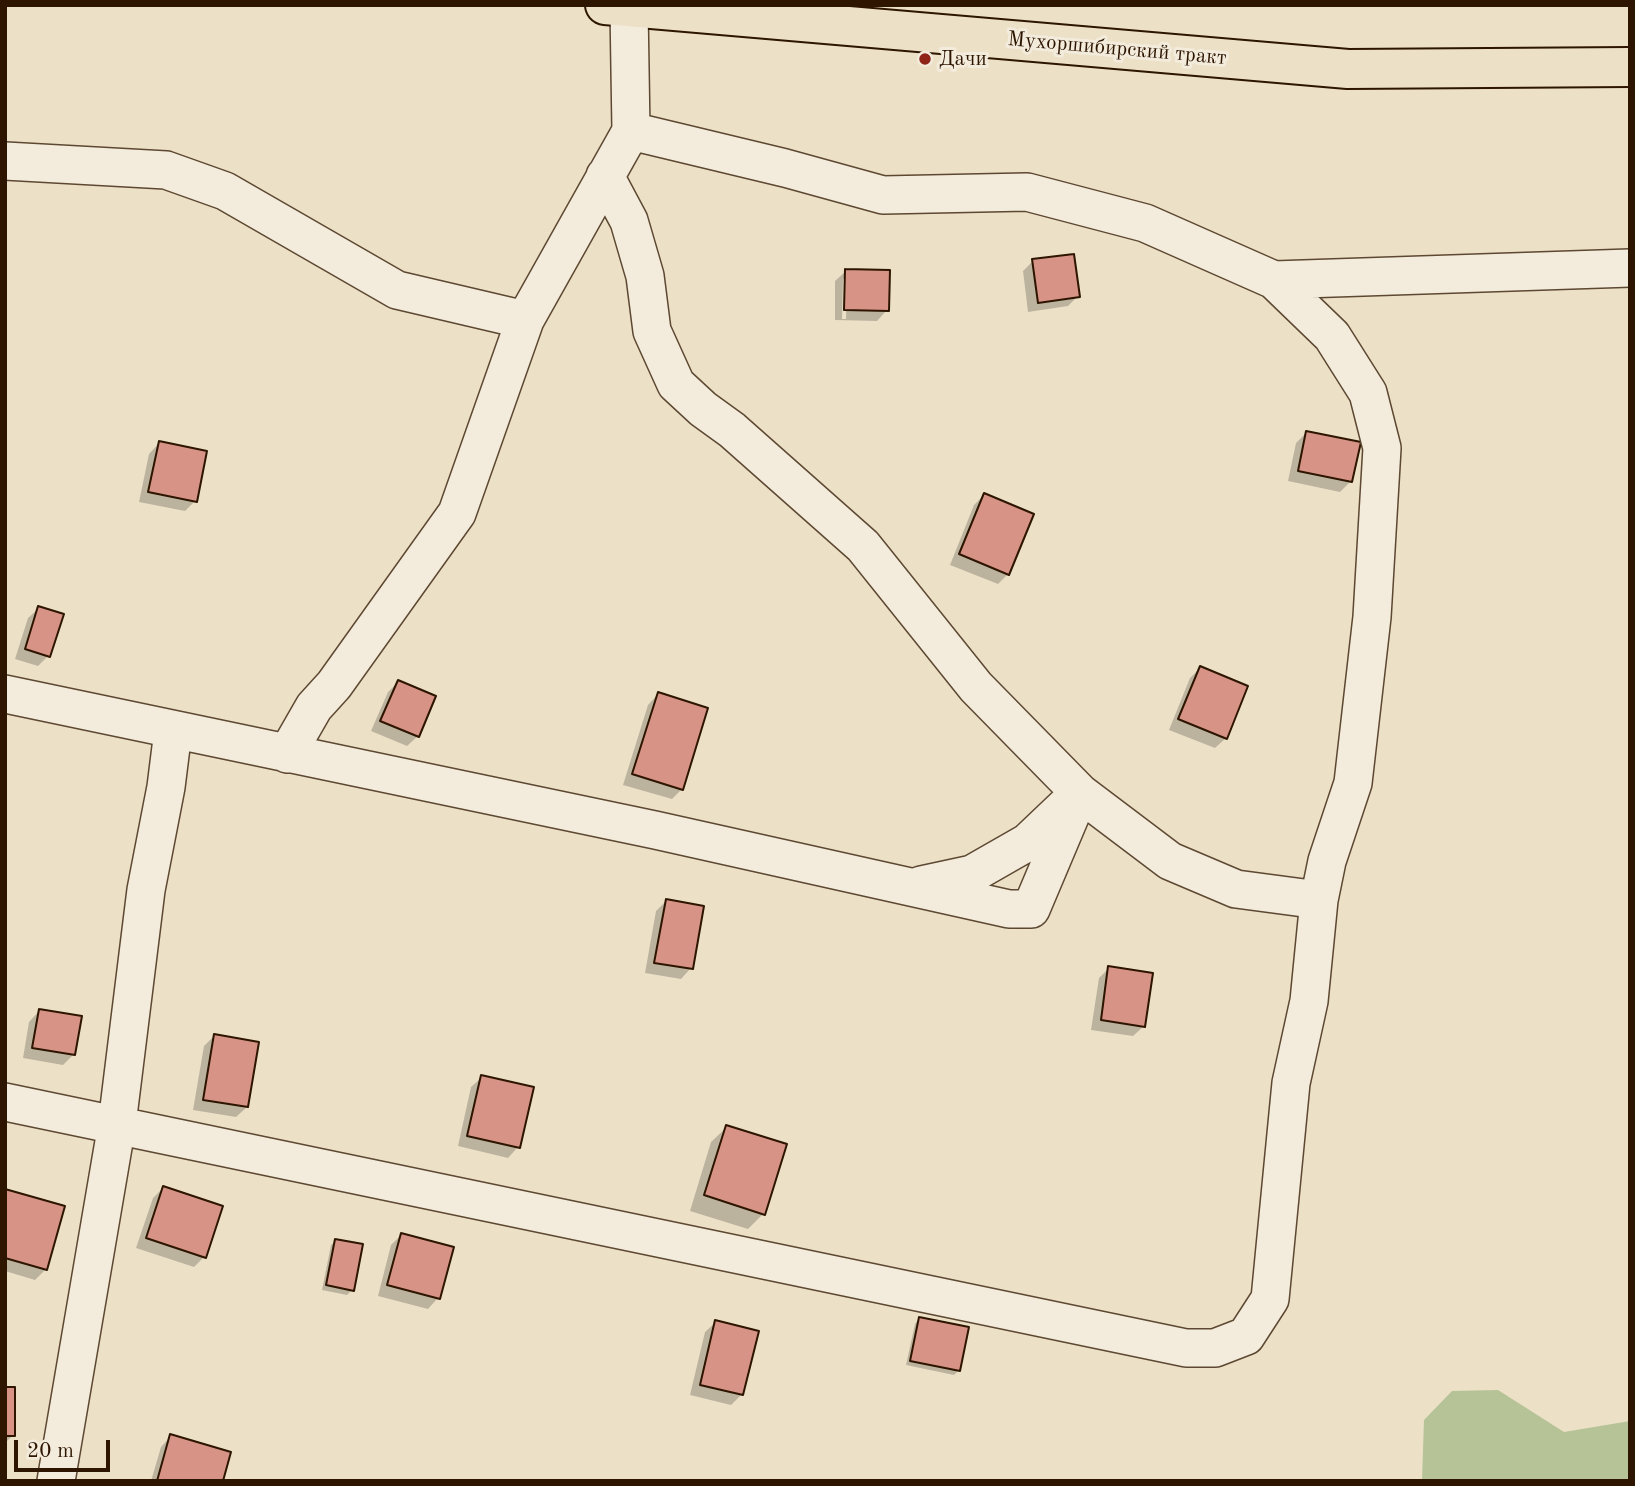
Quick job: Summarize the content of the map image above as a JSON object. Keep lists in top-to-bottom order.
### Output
{
  "streets": {
    "main road": ["Мухоршибирский тракт"]
  },
  "places": ["Дачи"],
  "scale_bar": "20 m"
}
